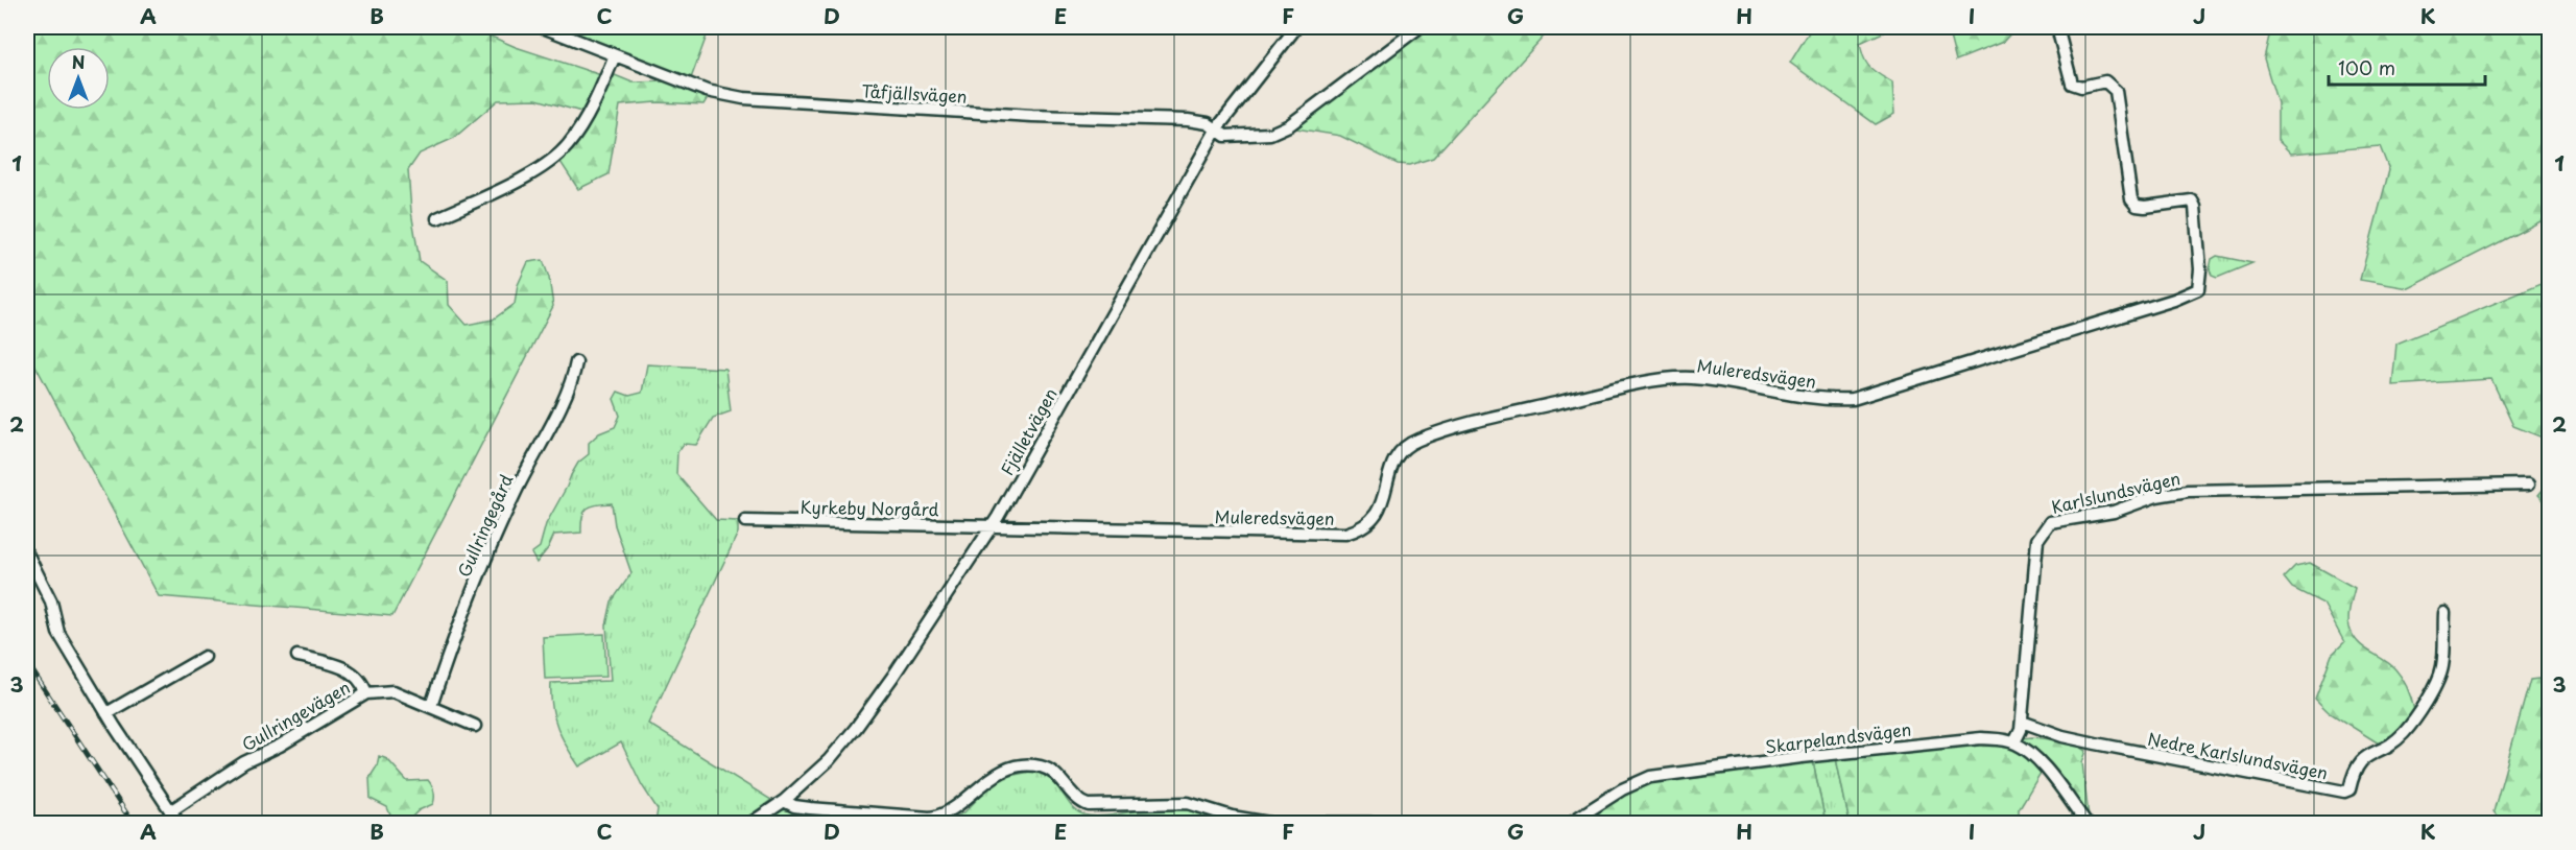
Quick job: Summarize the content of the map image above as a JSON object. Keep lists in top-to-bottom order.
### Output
{
  "streets": {
    "street": [
      "Tåfjällsvägen",
      "Muleredsvägen",
      "Fjälletvägen",
      "Karlslundsvägen",
      "Kyrkeby Norgård",
      "Gullringegård",
      "Gullringevägen",
      "Skarpelandsvägen",
      "Nedre Karlslundsvägen"
    ]
  },
  "crossings": [
    ["Tåfjällsvägen", "Fjälletvägen"],
    ["Muleredsvägen", "Fjälletvägen"],
    ["Muleredsvägen", "Kyrkeby Norgård"],
    ["Fjälletvägen", "Kyrkeby Norgård"],
    ["Karlslundsvägen", "Skarpelandsvägen"],
    ["Karlslundsvägen", "Nedre Karlslundsvägen"]
  ],
  "scale_bar": "100 m",
  "north": "top",
  "grid": {
    "columns": [
      "A",
      "B",
      "C",
      "D",
      "E",
      "F",
      "G",
      "H",
      "I",
      "J",
      "K"
    ],
    "rows": ["1", "2", "3"]
  }
}
